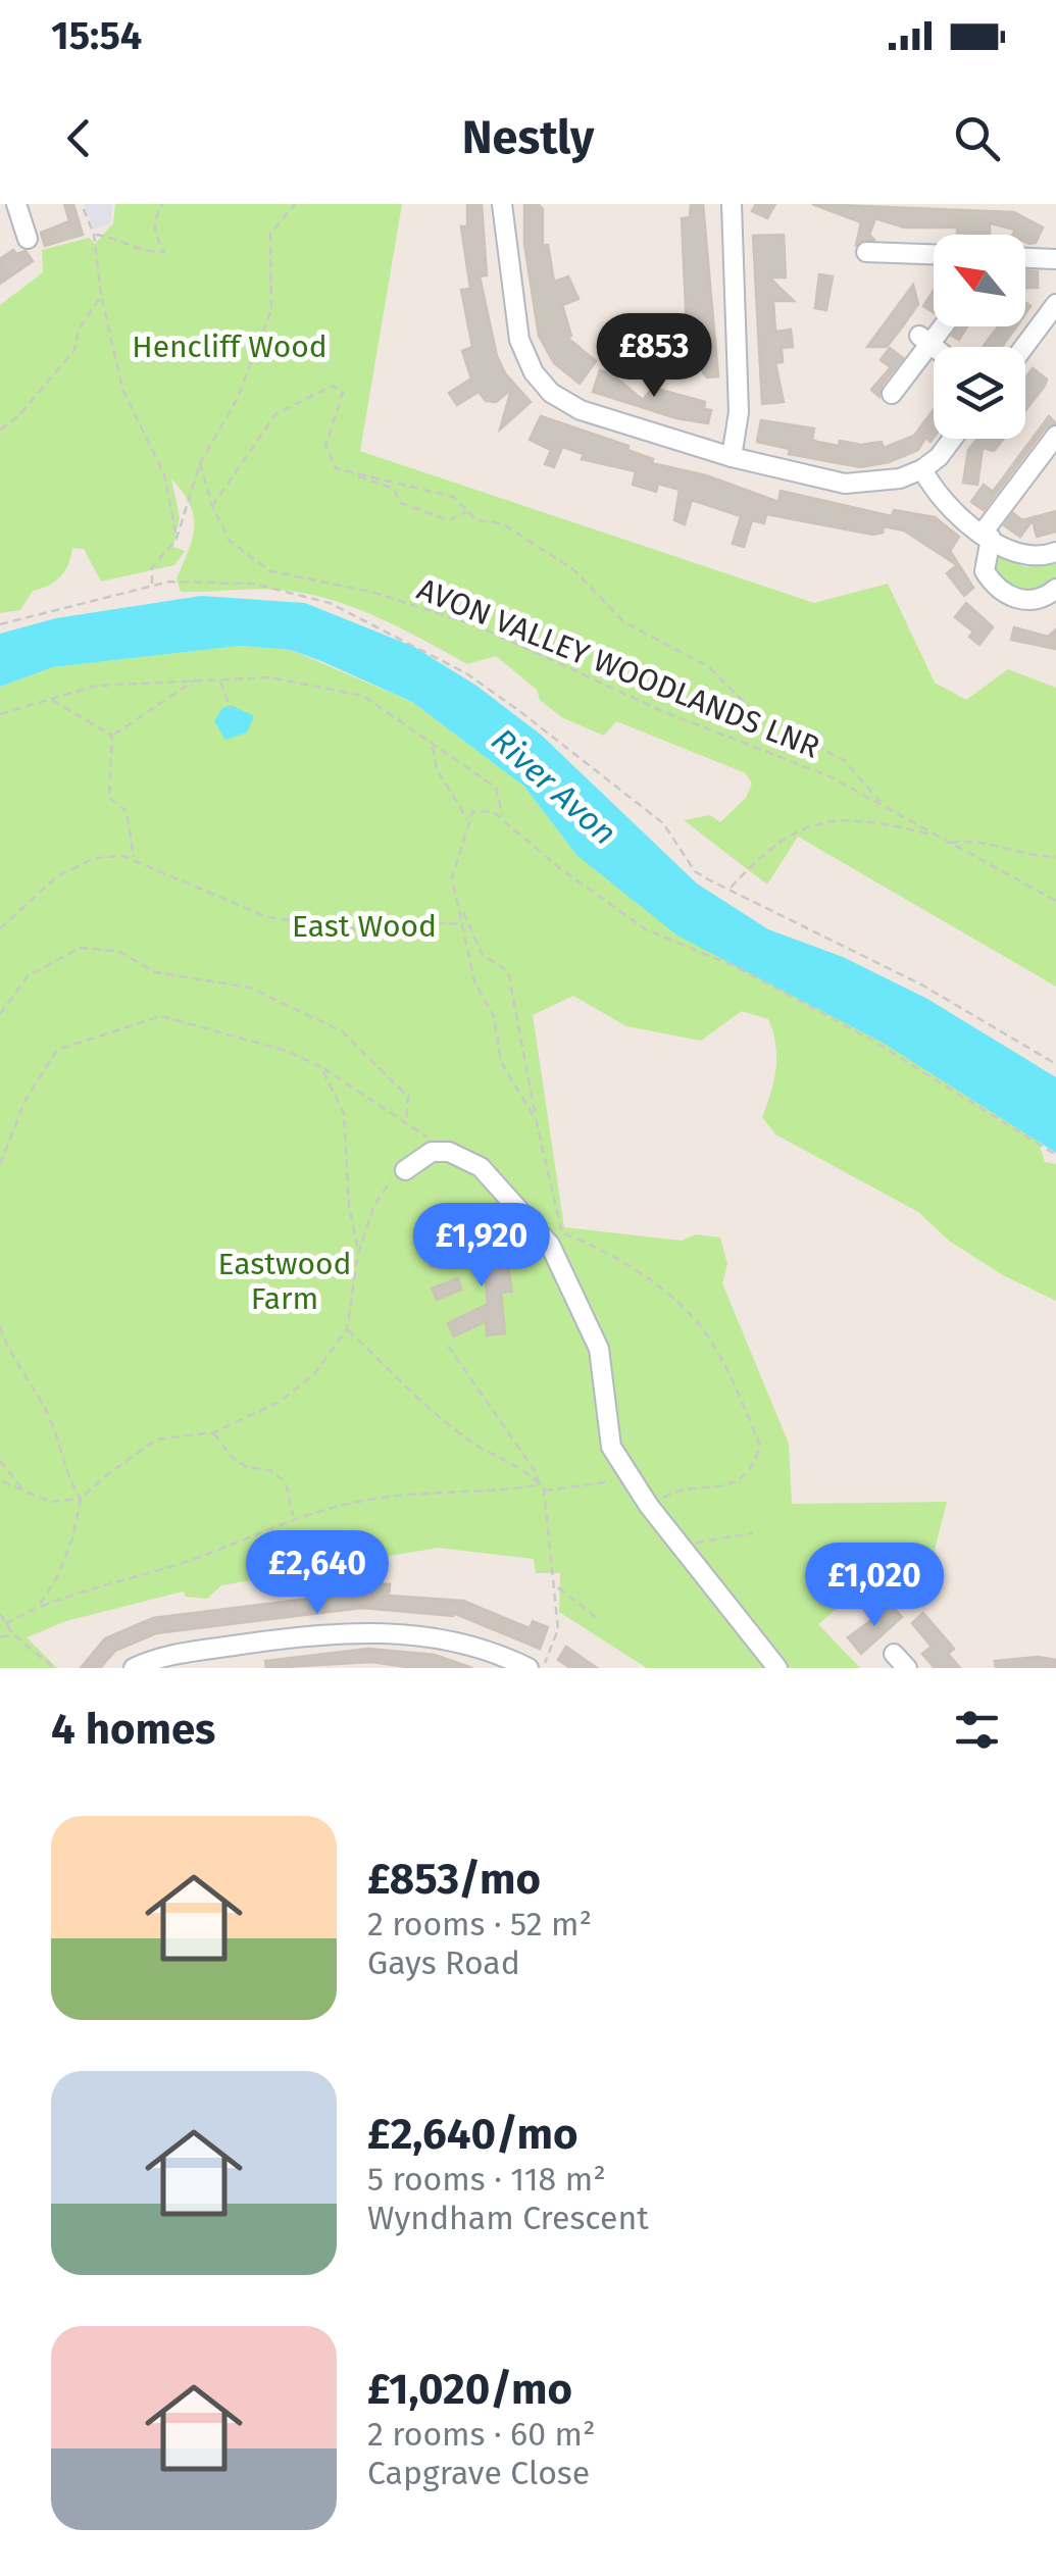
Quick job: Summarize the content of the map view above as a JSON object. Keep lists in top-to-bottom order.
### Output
{
  "streets": {
    "path": ["AVON VALLEY WOODLANDS LNR"]
  },
  "water": ["River Avon"],
  "parks": ["Hencliff Wood", "East Wood", "Eastwood Farm"],
  "north": "top left",
  "page": {
    "status": "15:54",
    "header": "Nestly",
    "price": [
      "£853",
      "£1,920",
      "£2,640",
      "£1,020"
    ],
    "heading": "4 homes",
    "list": [
      {
        "name": "£853/mo",
        "note": "2 rooms · 52 m² · Gays Road"
      },
      {
        "name": "£2,640/mo",
        "note": "5 rooms · 118 m² · Wyndham Crescent"
      },
      {
        "name": "£1,020/mo",
        "note": "2 rooms · 60 m² · Capgrave Close"
      }
    ]
  }
}
